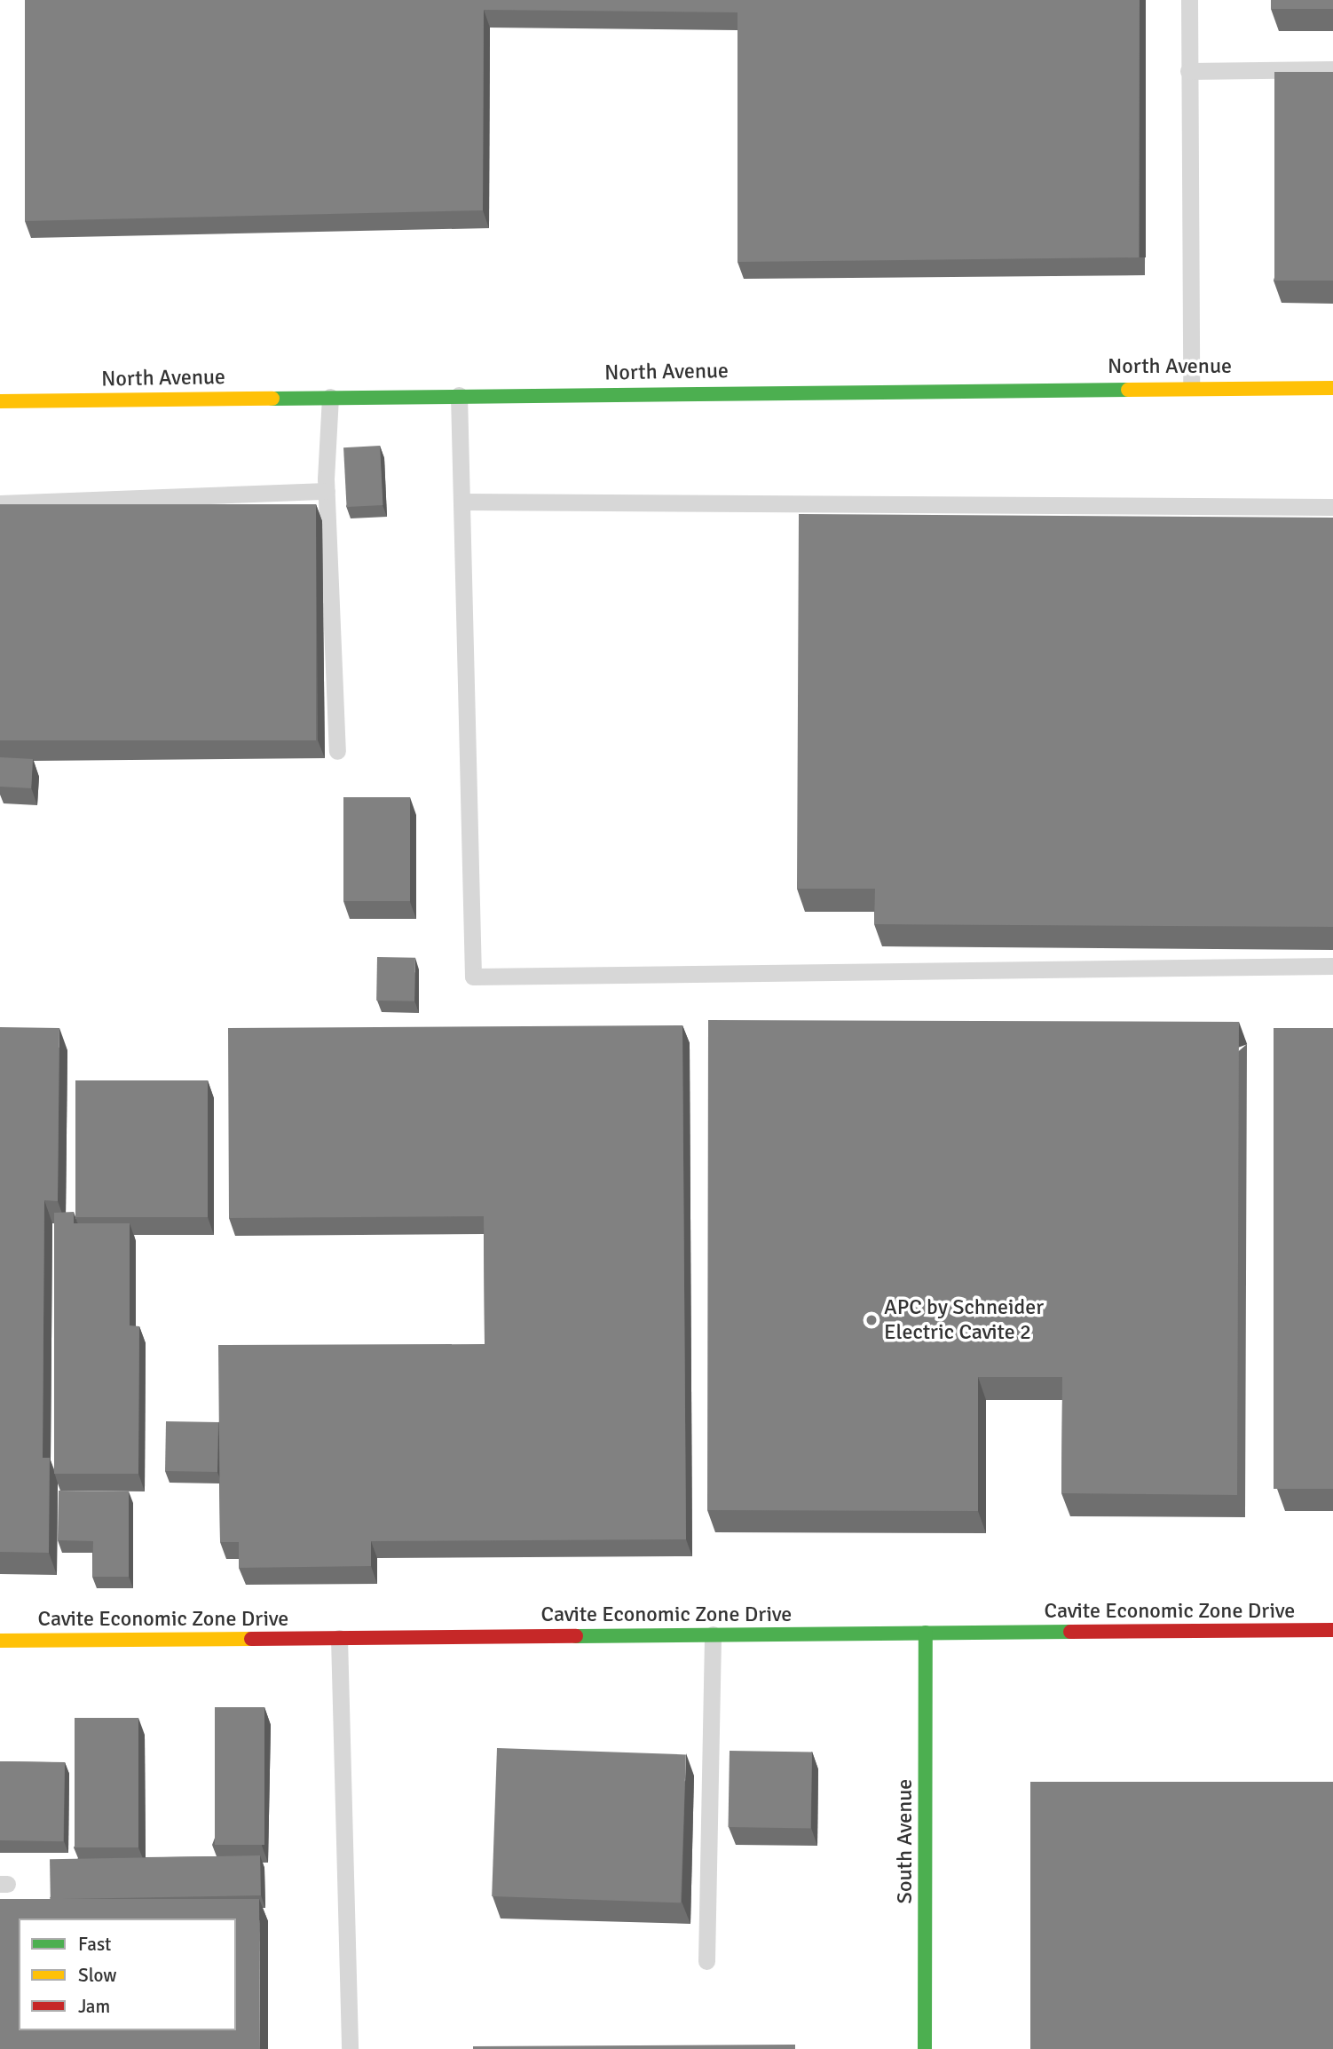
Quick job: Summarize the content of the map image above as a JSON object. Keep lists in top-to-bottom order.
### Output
{
  "streets": {
    "street": ["North Avenue", "Cavite Economic Zone Drive", "South Avenue"]
  },
  "crossings": [
    ["Cavite Economic Zone Drive", "South Avenue"]
  ],
  "places": ["APC by Schneider Electric Cavite 2"],
  "legend": ["Fast", "Slow", "Jam"]
}
